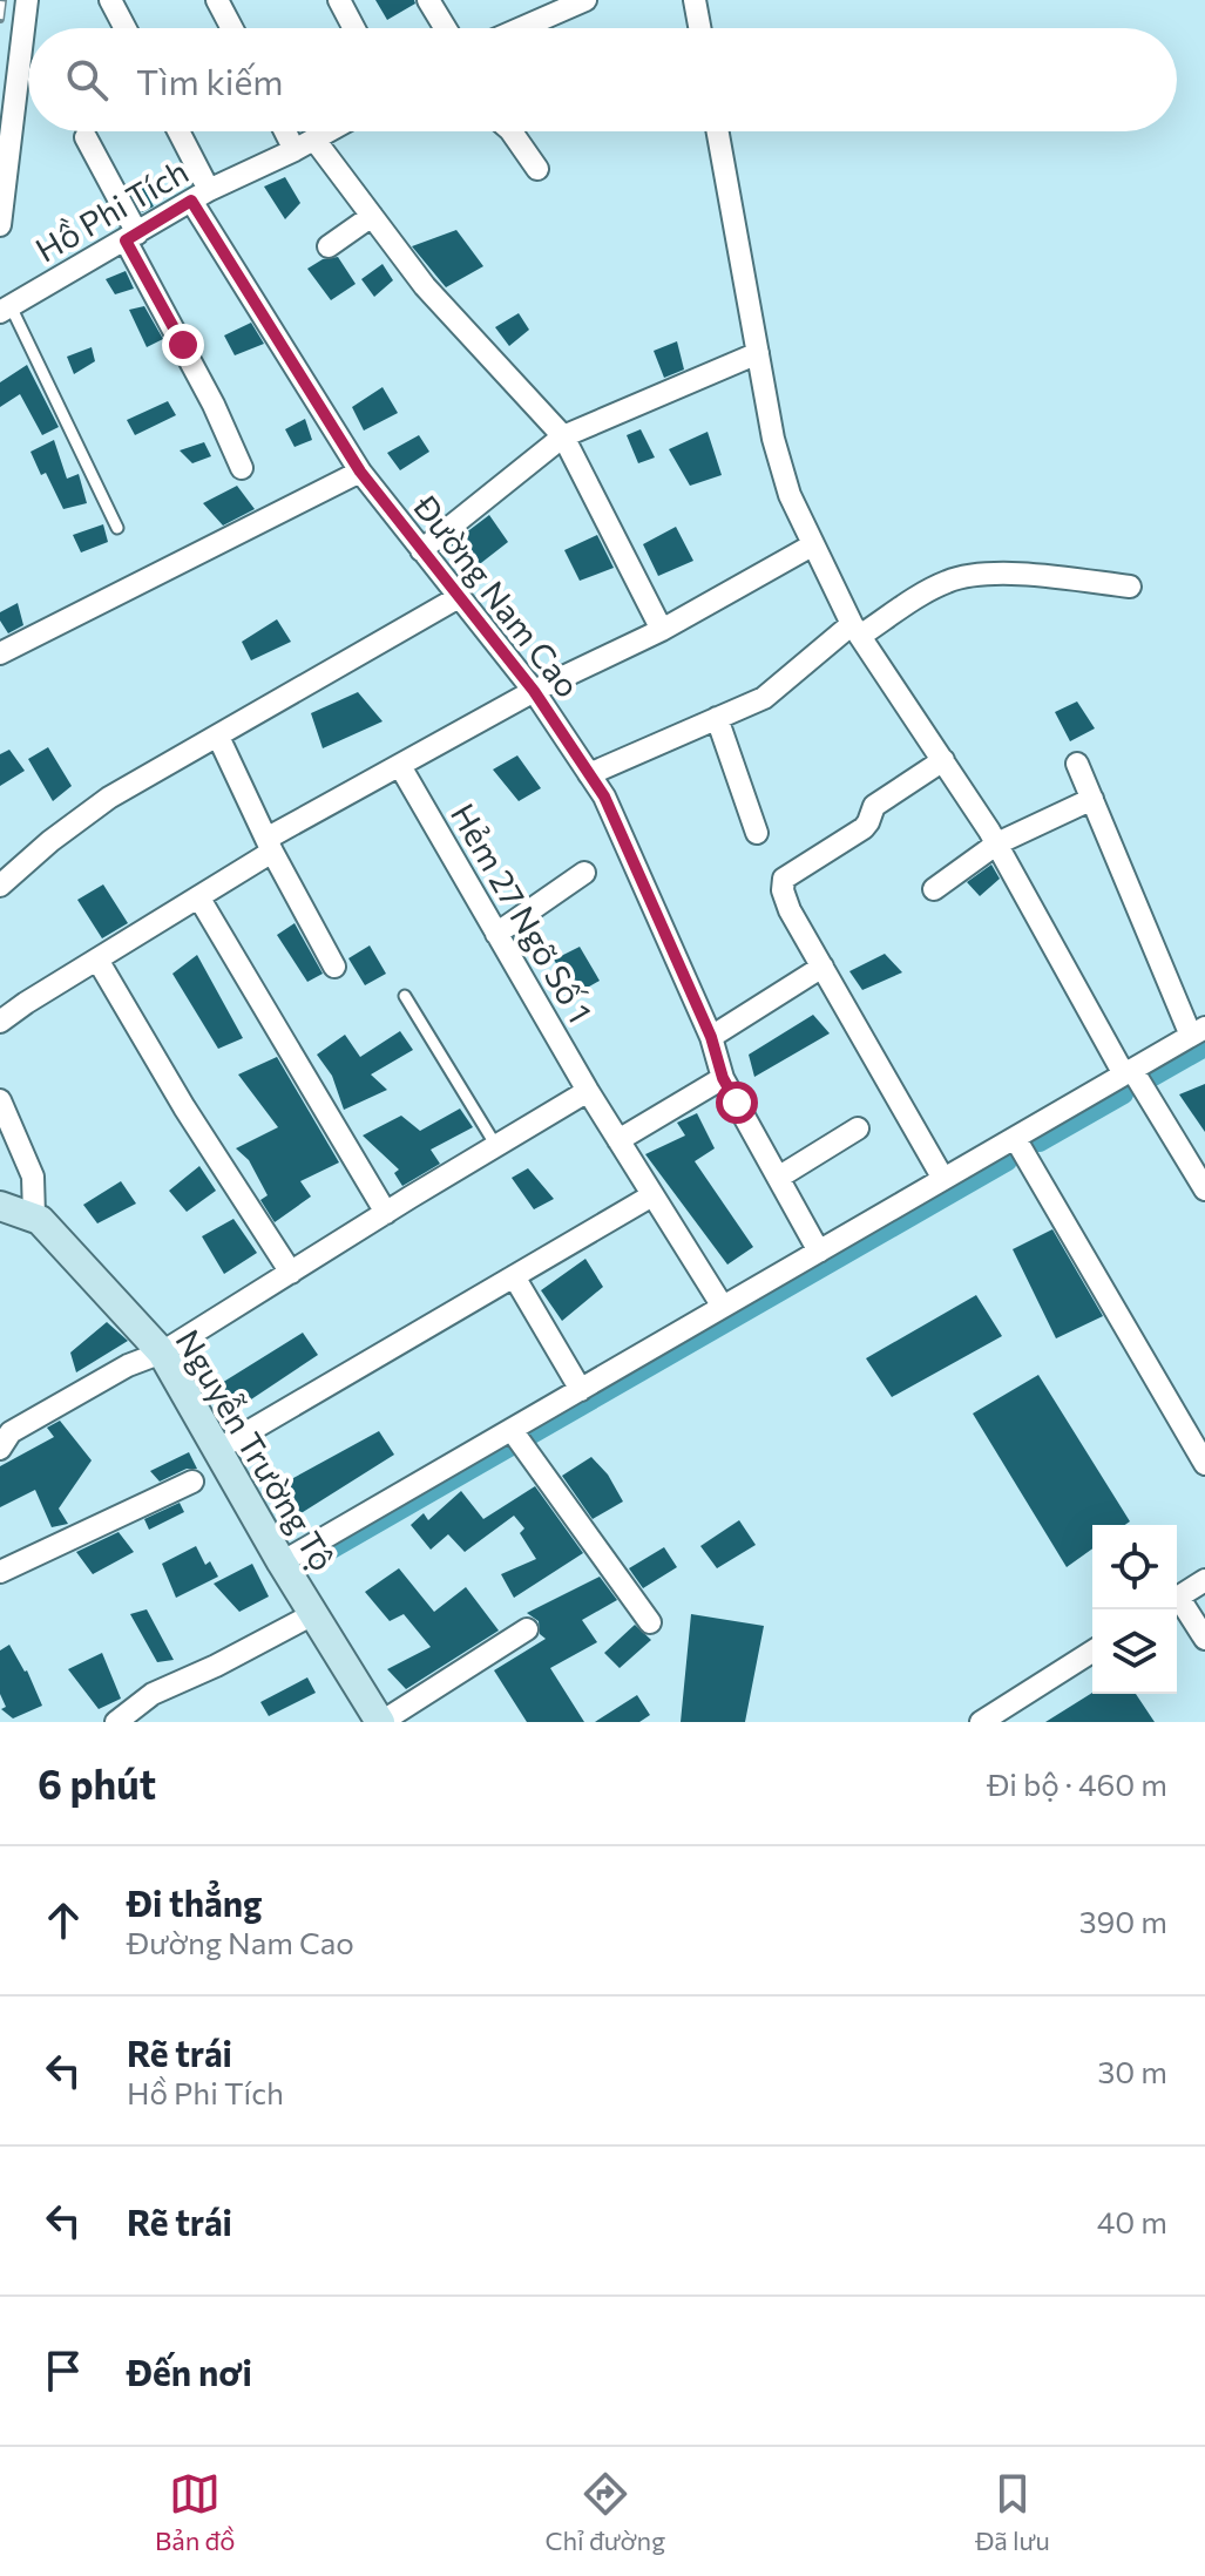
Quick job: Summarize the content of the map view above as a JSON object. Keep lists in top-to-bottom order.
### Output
{
  "streets": {
    "main road": ["Nguyễn Trường Tộ"],
    "street": ["Hồ Phi Tích", "Đường Nam Cao", "Hẻm 27 Ngõ Số 1"]
  },
  "crossings": [
    ["Hồ Phi Tích", "Đường Nam Cao"]
  ],
  "page": {
    "search": "Tìm kiếm",
    "heading": ["6 phút", "Đi bộ · 460 m"],
    "list": [
      ["Đi thẳng", "Đường Nam Cao", "390 m"],
      ["Rẽ trái", "Hồ Phi Tích", "30 m"],
      ["Rẽ trái", "40 m"],
      "Đến nơi"
    ],
    "nav": ["Bản đồ", "Chỉ đường", "Đã lưu"]
  }
}
